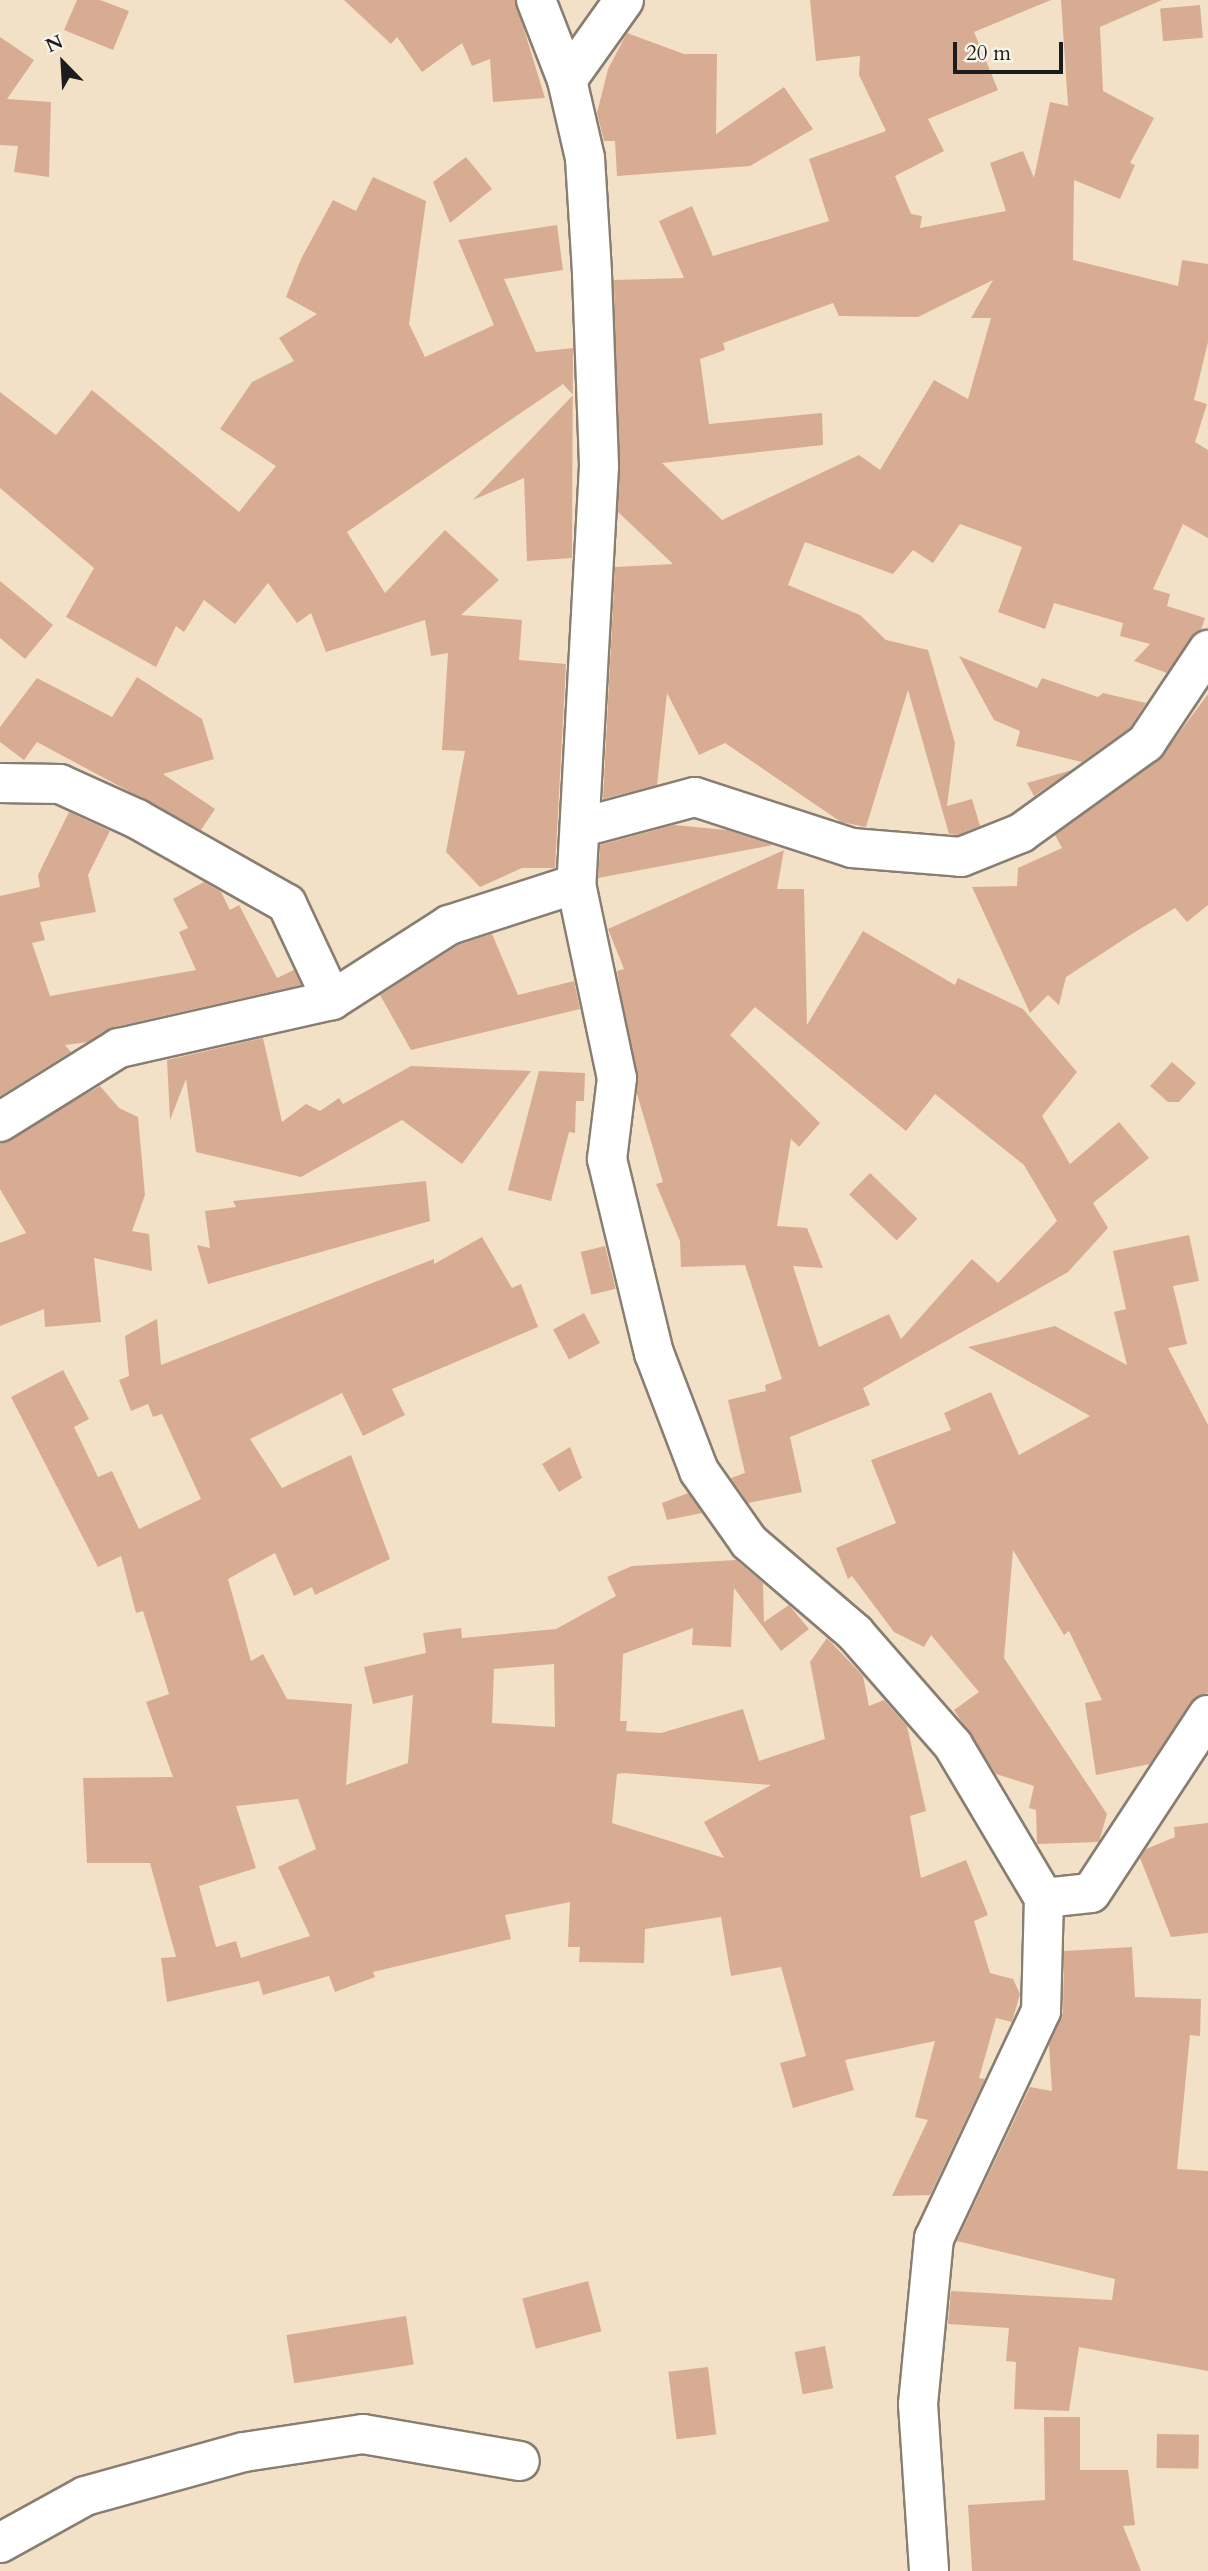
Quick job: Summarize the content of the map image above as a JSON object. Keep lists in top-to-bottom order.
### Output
{
  "scale_bar": "20 m",
  "north": "top left"
}
